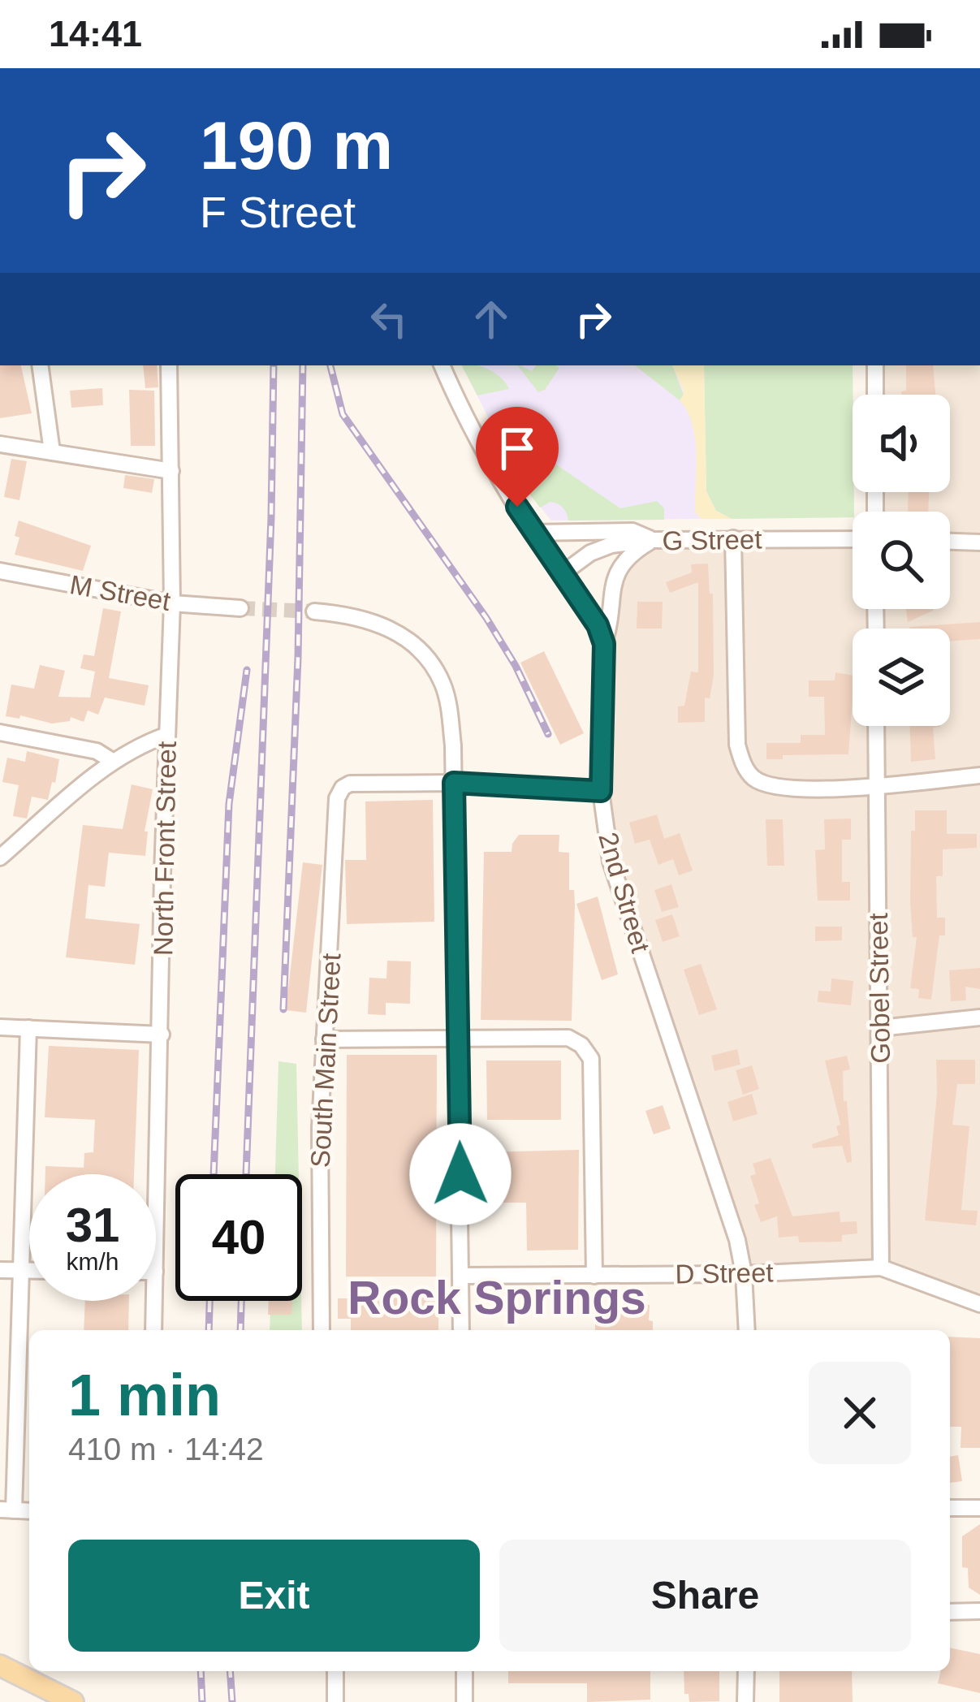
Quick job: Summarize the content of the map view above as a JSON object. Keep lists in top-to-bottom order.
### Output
{
  "streets": {
    "street": [
      "G Street",
      "M Street",
      "North Front Street",
      "2nd Street",
      "Gobel Street",
      "South Main Street",
      "D Street"
    ]
  },
  "crossings": [
    ["G Street", "2nd Street"],
    ["M Street", "North Front Street"],
    ["2nd Street", "D Street"],
    ["Gobel Street", "D Street"]
  ],
  "districts": ["Rock Springs"],
  "page": {
    "status": "14:41",
    "turn": ["190 m", "F Street"],
    "speed": "31 km/h",
    "limit": "40",
    "heading": ["1 min", "410 m · 14:42"],
    "buttons": ["Exit", "Share"]
  }
}
